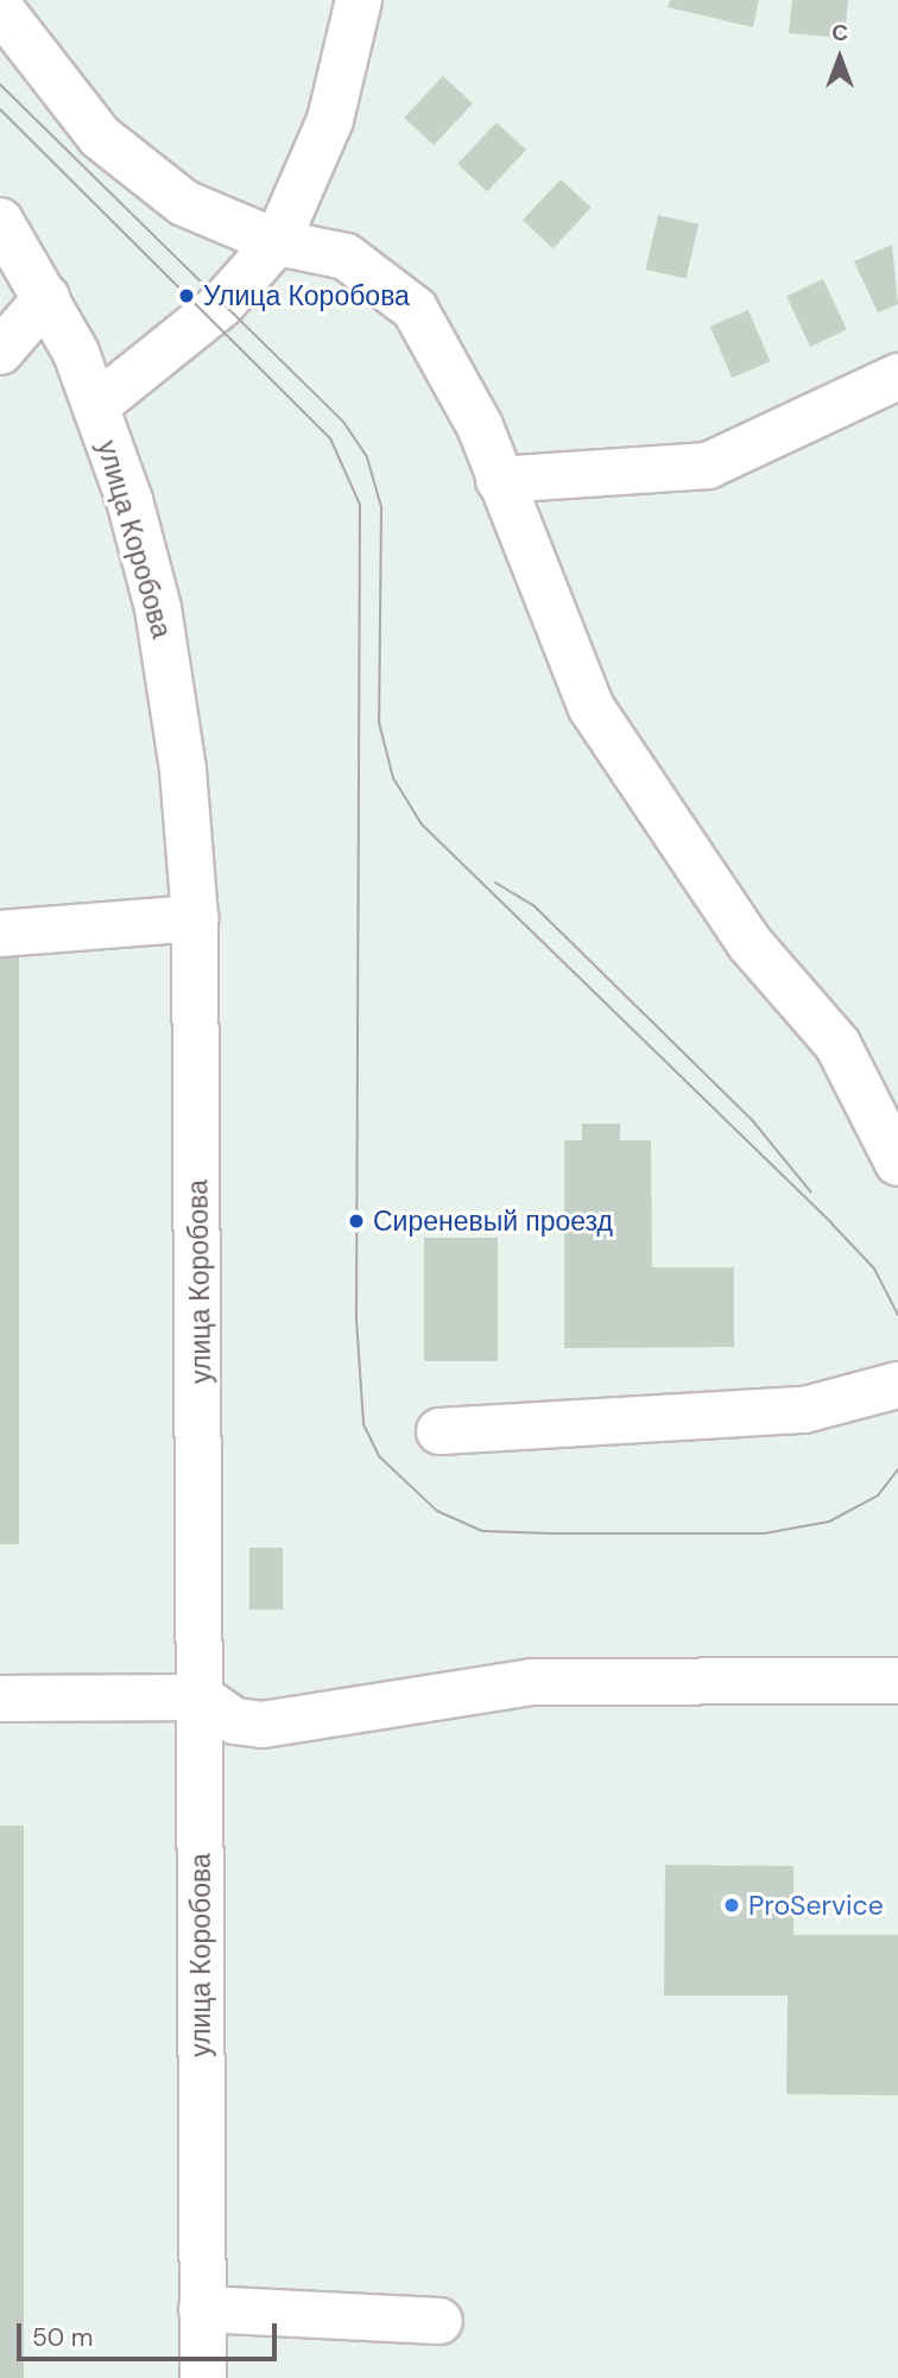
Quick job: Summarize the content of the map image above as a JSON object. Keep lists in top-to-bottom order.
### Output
{
  "streets": {
    "street": ["улица Коробова"]
  },
  "places": ["Улица Коробова", "Сиреневый проезд", "ProService"],
  "scale_bar": "50 m",
  "north": "top"
}
